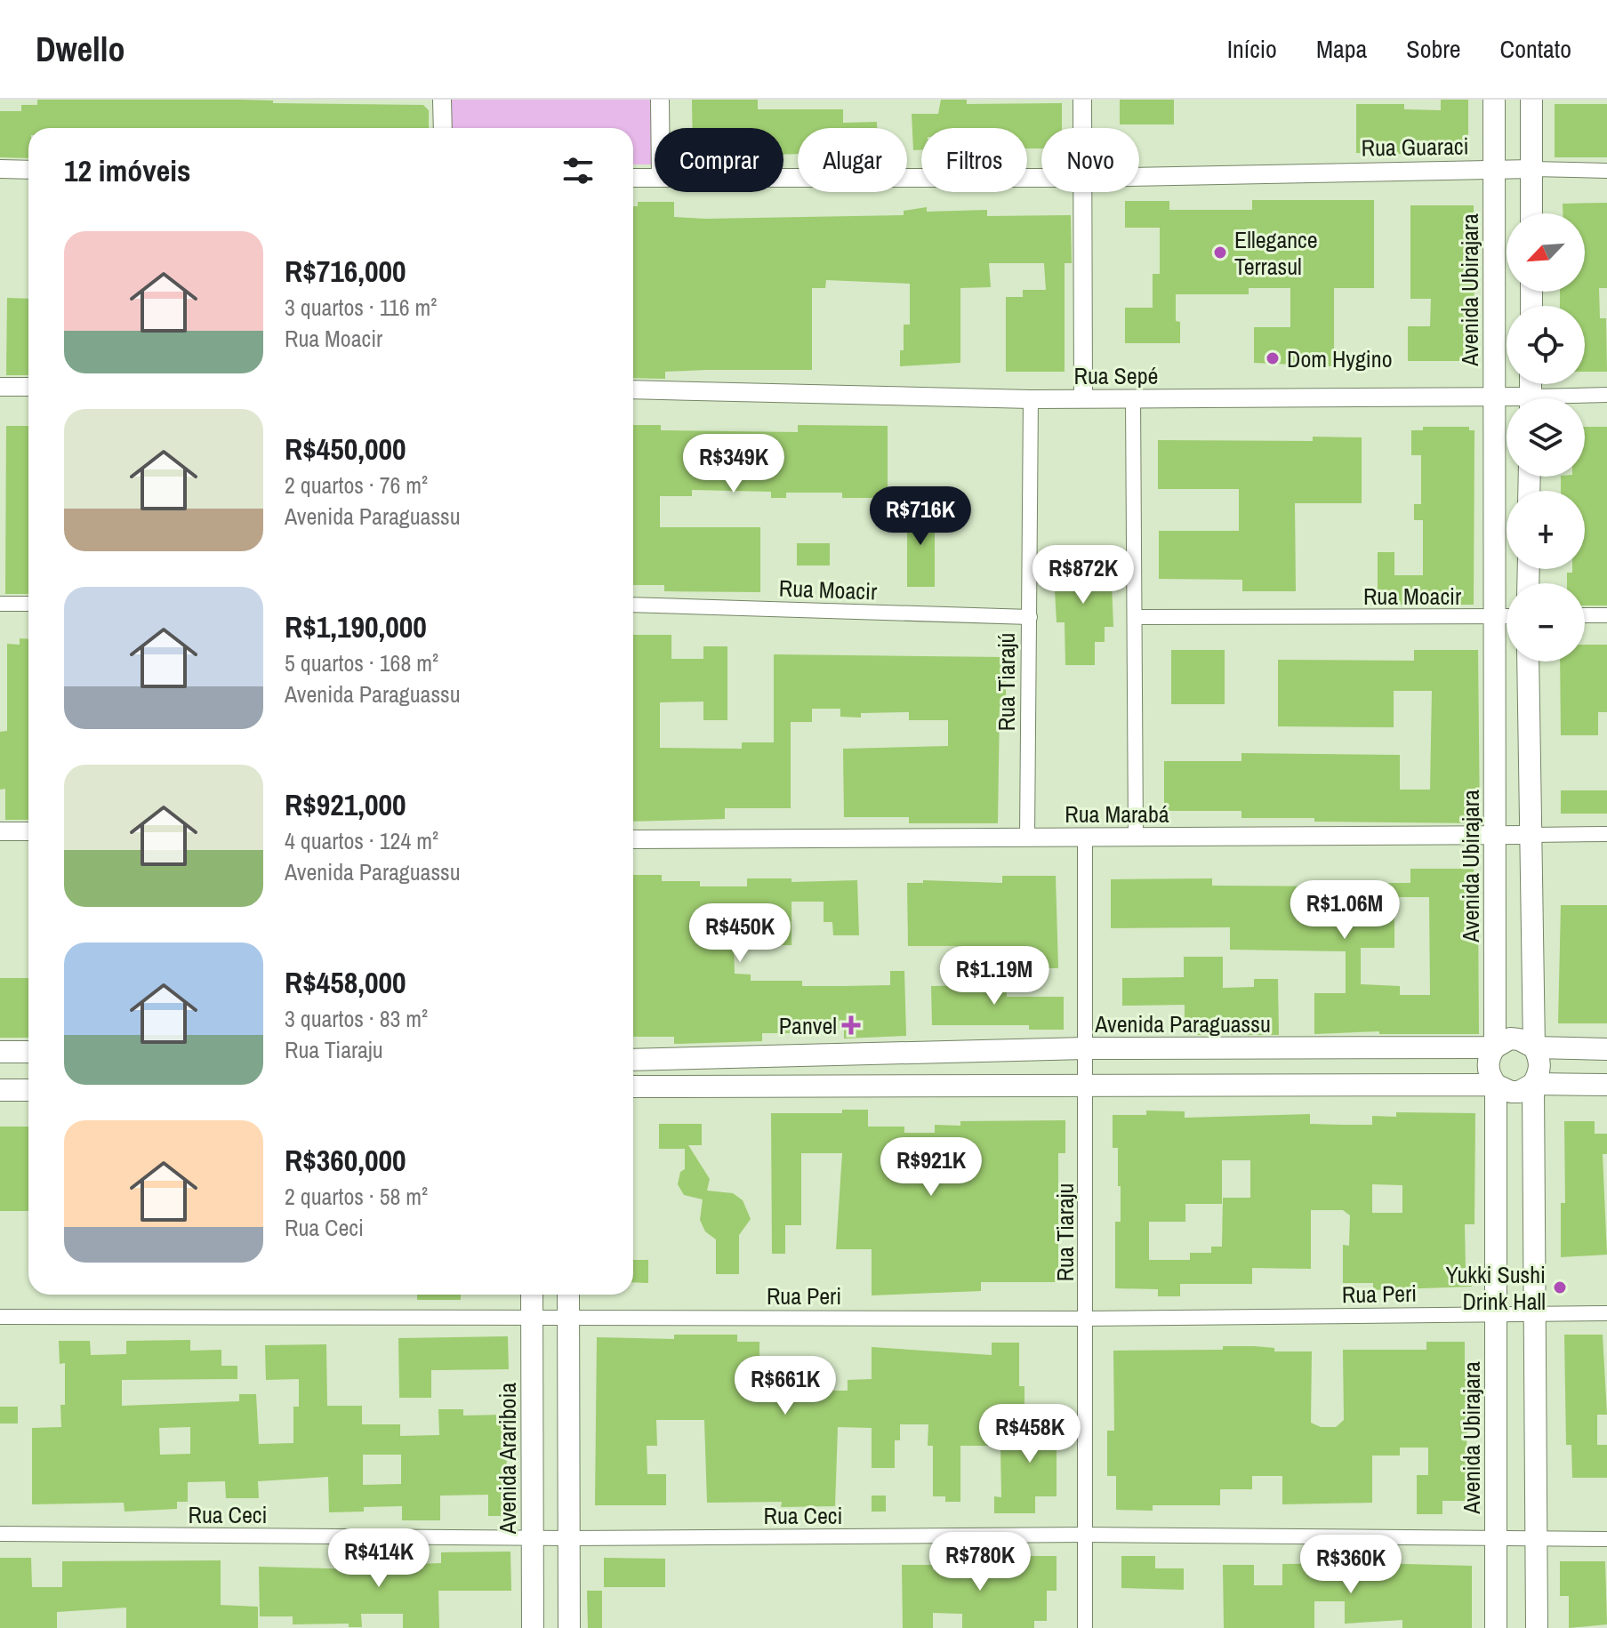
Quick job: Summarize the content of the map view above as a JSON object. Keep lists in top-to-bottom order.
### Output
{
  "streets": {
    "main road": ["Avenida Ubirajara", "Avenida Paraguassu", "Avenida Arariboia"],
    "street": [
      "Rua Guaraci",
      "Rua Sepé",
      "Rua Moacir",
      "Rua Tiarajú",
      "Rua Marabá",
      "Rua Tiaraju",
      "Rua Peri",
      "Rua Ceci"
    ]
  },
  "crossings": [
    ["Rua Guaraci", "Avenida Ubirajara"],
    ["Avenida Ubirajara", "Rua Sepé"],
    ["Avenida Ubirajara", "Rua Moacir"],
    ["Avenida Ubirajara", "Rua Marabá"],
    ["Avenida Ubirajara", "Avenida Paraguassu"],
    ["Avenida Ubirajara", "Rua Peri"],
    ["Avenida Ubirajara", "Rua Ceci"],
    ["Rua Sepé", "Rua Tiarajú"],
    ["Rua Moacir", "Rua Tiarajú"],
    ["Rua Tiarajú", "Rua Marabá"],
    ["Rua Marabá", "Rua Tiaraju"],
    ["Avenida Paraguassu", "Rua Tiaraju"],
    ["Rua Tiaraju", "Rua Peri"],
    ["Rua Tiaraju", "Rua Ceci"],
    ["Rua Peri", "Avenida Arariboia"],
    ["Avenida Arariboia", "Rua Ceci"]
  ],
  "places": {
    "other": ["Ellegance Terrasul", "Dom Hygino", "Yukki Sushi Drink Hall"],
    "health": ["Panvel"]
  },
  "north": "bottom left",
  "page": {
    "header": "Dwello",
    "nav": [
      "Início",
      "Mapa",
      "Sobre",
      "Contato"
    ],
    "chip": [
      "Comprar",
      "Alugar",
      "Filtros",
      "Novo"
    ],
    "heading": "12 imóveis",
    "map_buttons": ["+", "−"],
    "list": [
      {
        "name": "R$716,000",
        "note": "3 quartos · 116 m² · Rua Moacir"
      },
      {
        "name": "R$450,000",
        "note": "2 quartos · 76 m² · Avenida Paraguassu"
      },
      {
        "name": "R$1,190,000",
        "note": "5 quartos · 168 m² · Avenida Paraguassu"
      },
      {
        "name": "R$921,000",
        "note": "4 quartos · 124 m² · Avenida Paraguassu"
      },
      {
        "name": "R$458,000",
        "note": "3 quartos · 83 m² · Rua Tiaraju"
      },
      {
        "name": "R$360,000",
        "note": "2 quartos · 58 m² · Rua Ceci"
      }
    ],
    "price": [
      "R$349K",
      "R$716K",
      "R$872K",
      "R$1.06M",
      "R$450K",
      "R$1.19M",
      "R$921K",
      "R$661K",
      "R$458K",
      "R$414K",
      "R$780K",
      "R$360K"
    ]
  }
}
